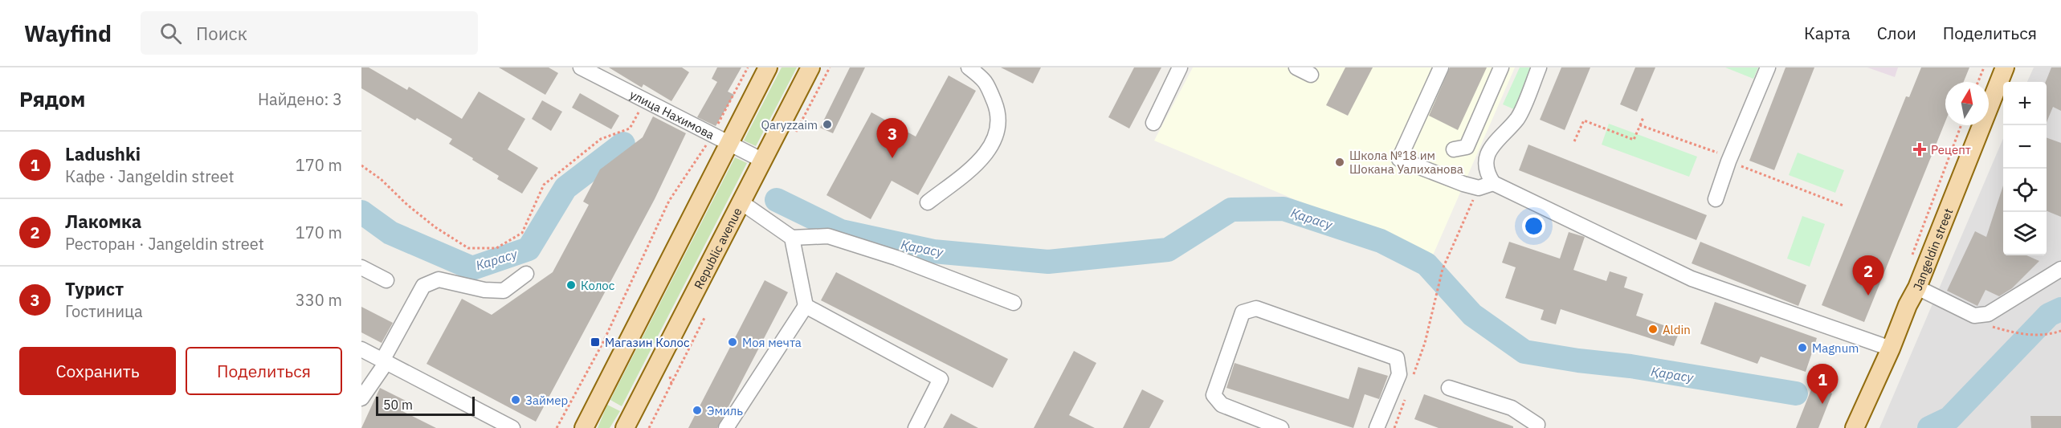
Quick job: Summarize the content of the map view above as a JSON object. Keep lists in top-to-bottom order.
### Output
{
  "streets": {
    "main road": ["Republic avenue", "Jangeldin street"],
    "street": ["улица Нахимова"]
  },
  "crossings": [
    ["улица Нахимова", "Republic avenue"]
  ],
  "water": ["Қарасу", "Карасу"],
  "places": {
    "other": [
      "Qaryzzaim",
      "Школа №18 им Шокана Уалиханова",
      "Колос",
      "Aldin",
      "Моя мечта",
      "Magnum",
      "Займер",
      "Эмиль"
    ],
    "health": ["Рецепт"],
    "transit": ["Магазин Колос"]
  },
  "scale_bar": "50 m",
  "north": "top",
  "page": {
    "header": "Wayfind",
    "search": "Поиск",
    "nav": ["Карта", "Слои", "Поделиться"],
    "heading": ["Рядом", "Найдено: 3"],
    "map_buttons": ["+", "−"],
    "pins": ["3", "2", "1"],
    "list": [
      {
        "mark": "1",
        "name": "Ladushki",
        "note": "Кафе · Jangeldin street",
        "value": "170 m"
      },
      {
        "mark": "2",
        "name": "Лакомка",
        "note": "Ресторан · Jangeldin street",
        "value": "170 m"
      },
      {
        "mark": "3",
        "name": "Турист",
        "note": "Гостиница",
        "value": "330 m"
      }
    ],
    "buttons": ["Сохранить", "Поделиться"],
    "scale": "50 m"
  }
}
